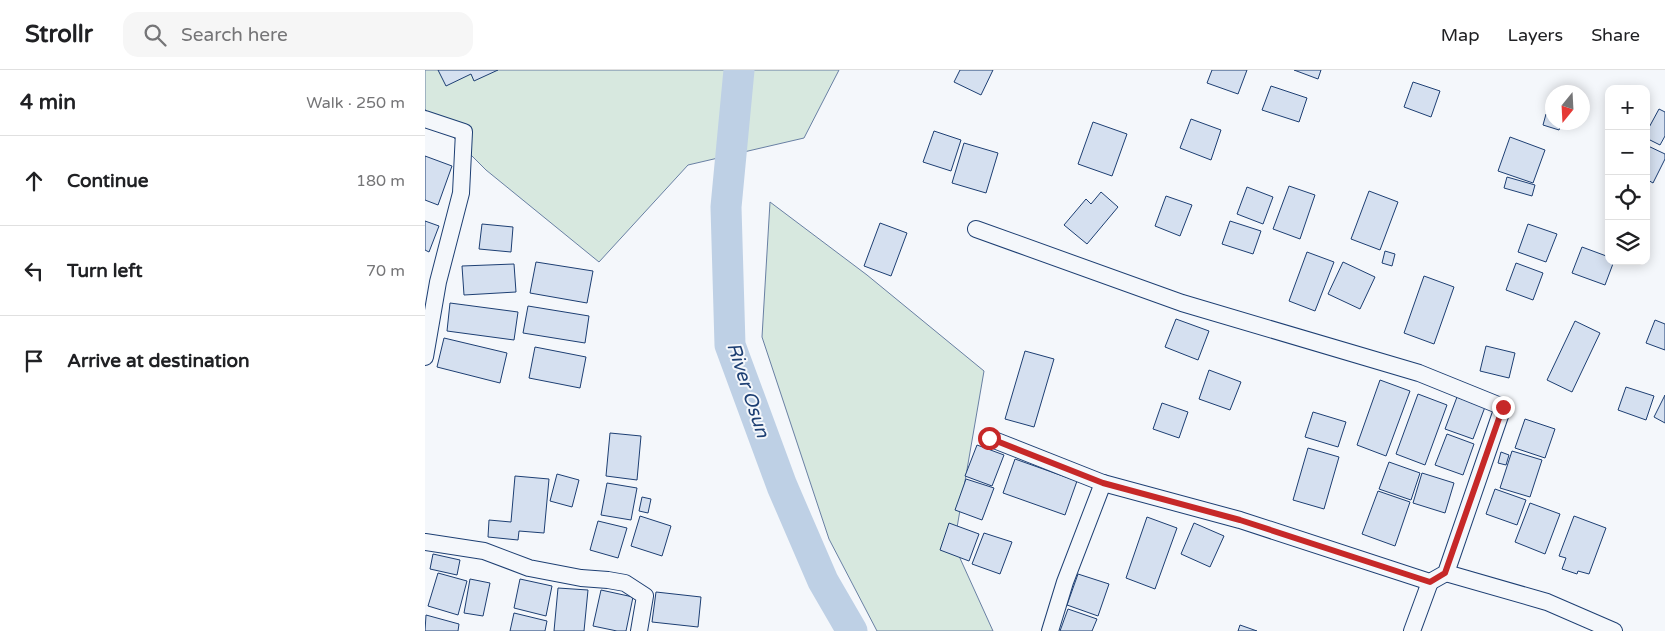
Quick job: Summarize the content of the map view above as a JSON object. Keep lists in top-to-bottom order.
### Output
{
  "water": ["River Osun"],
  "north": "bottom",
  "page": {
    "header": "Strollr",
    "search": "Search here",
    "nav": ["Map", "Layers", "Share"],
    "heading": ["4 min", "Walk · 250 m"],
    "map_buttons": ["+", "−"],
    "list": [
      ["Continue", "180 m"],
      ["Turn left", "70 m"],
      "Arrive at destination"
    ]
  }
}
